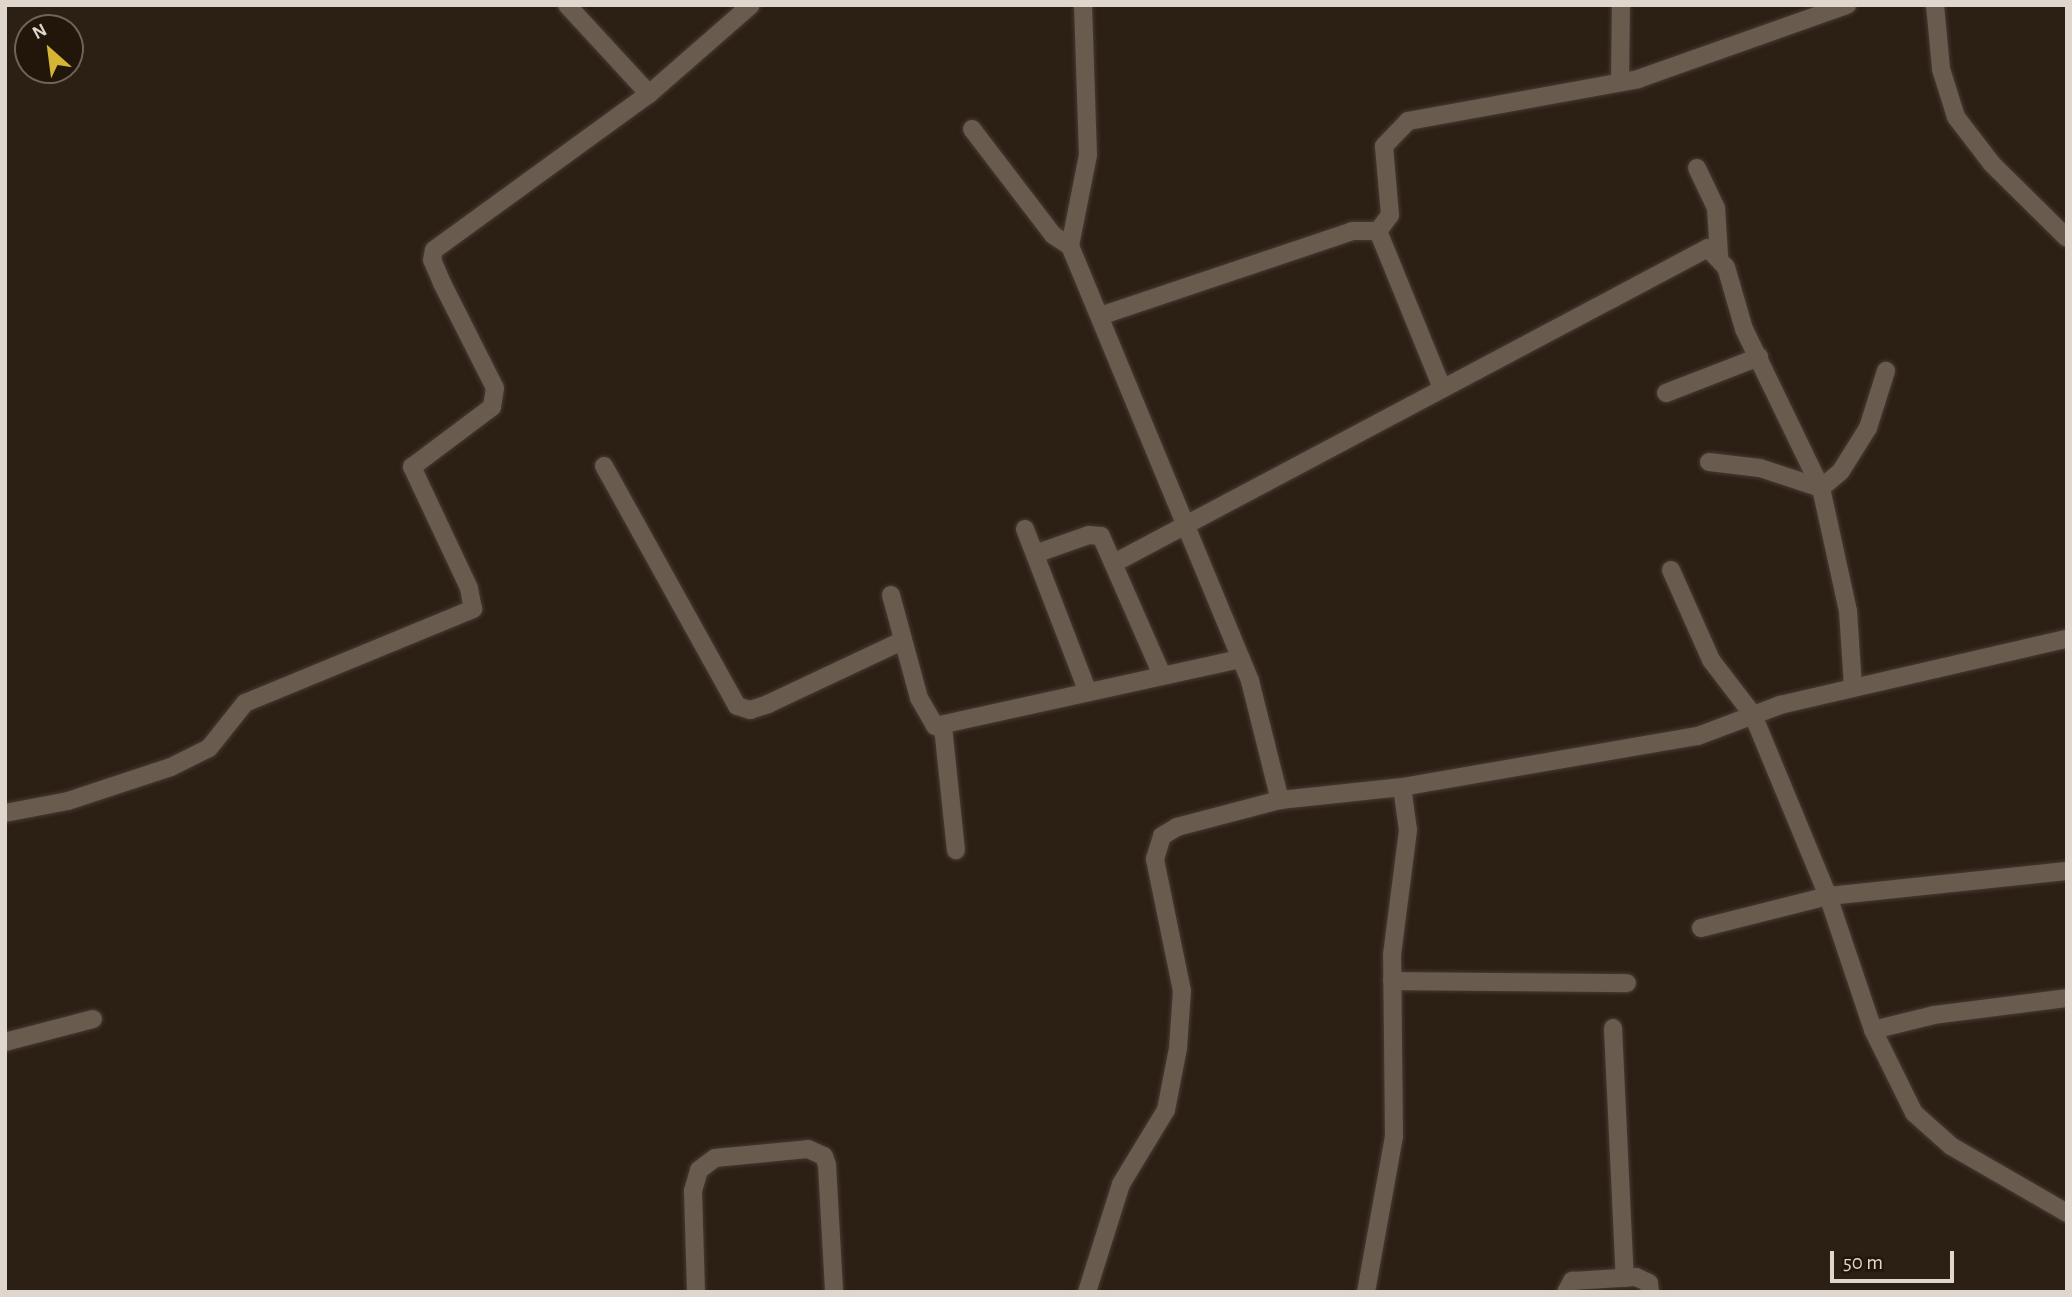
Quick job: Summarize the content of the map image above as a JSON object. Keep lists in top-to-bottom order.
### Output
{
  "scale_bar": "50 m",
  "north": "top left"
}
